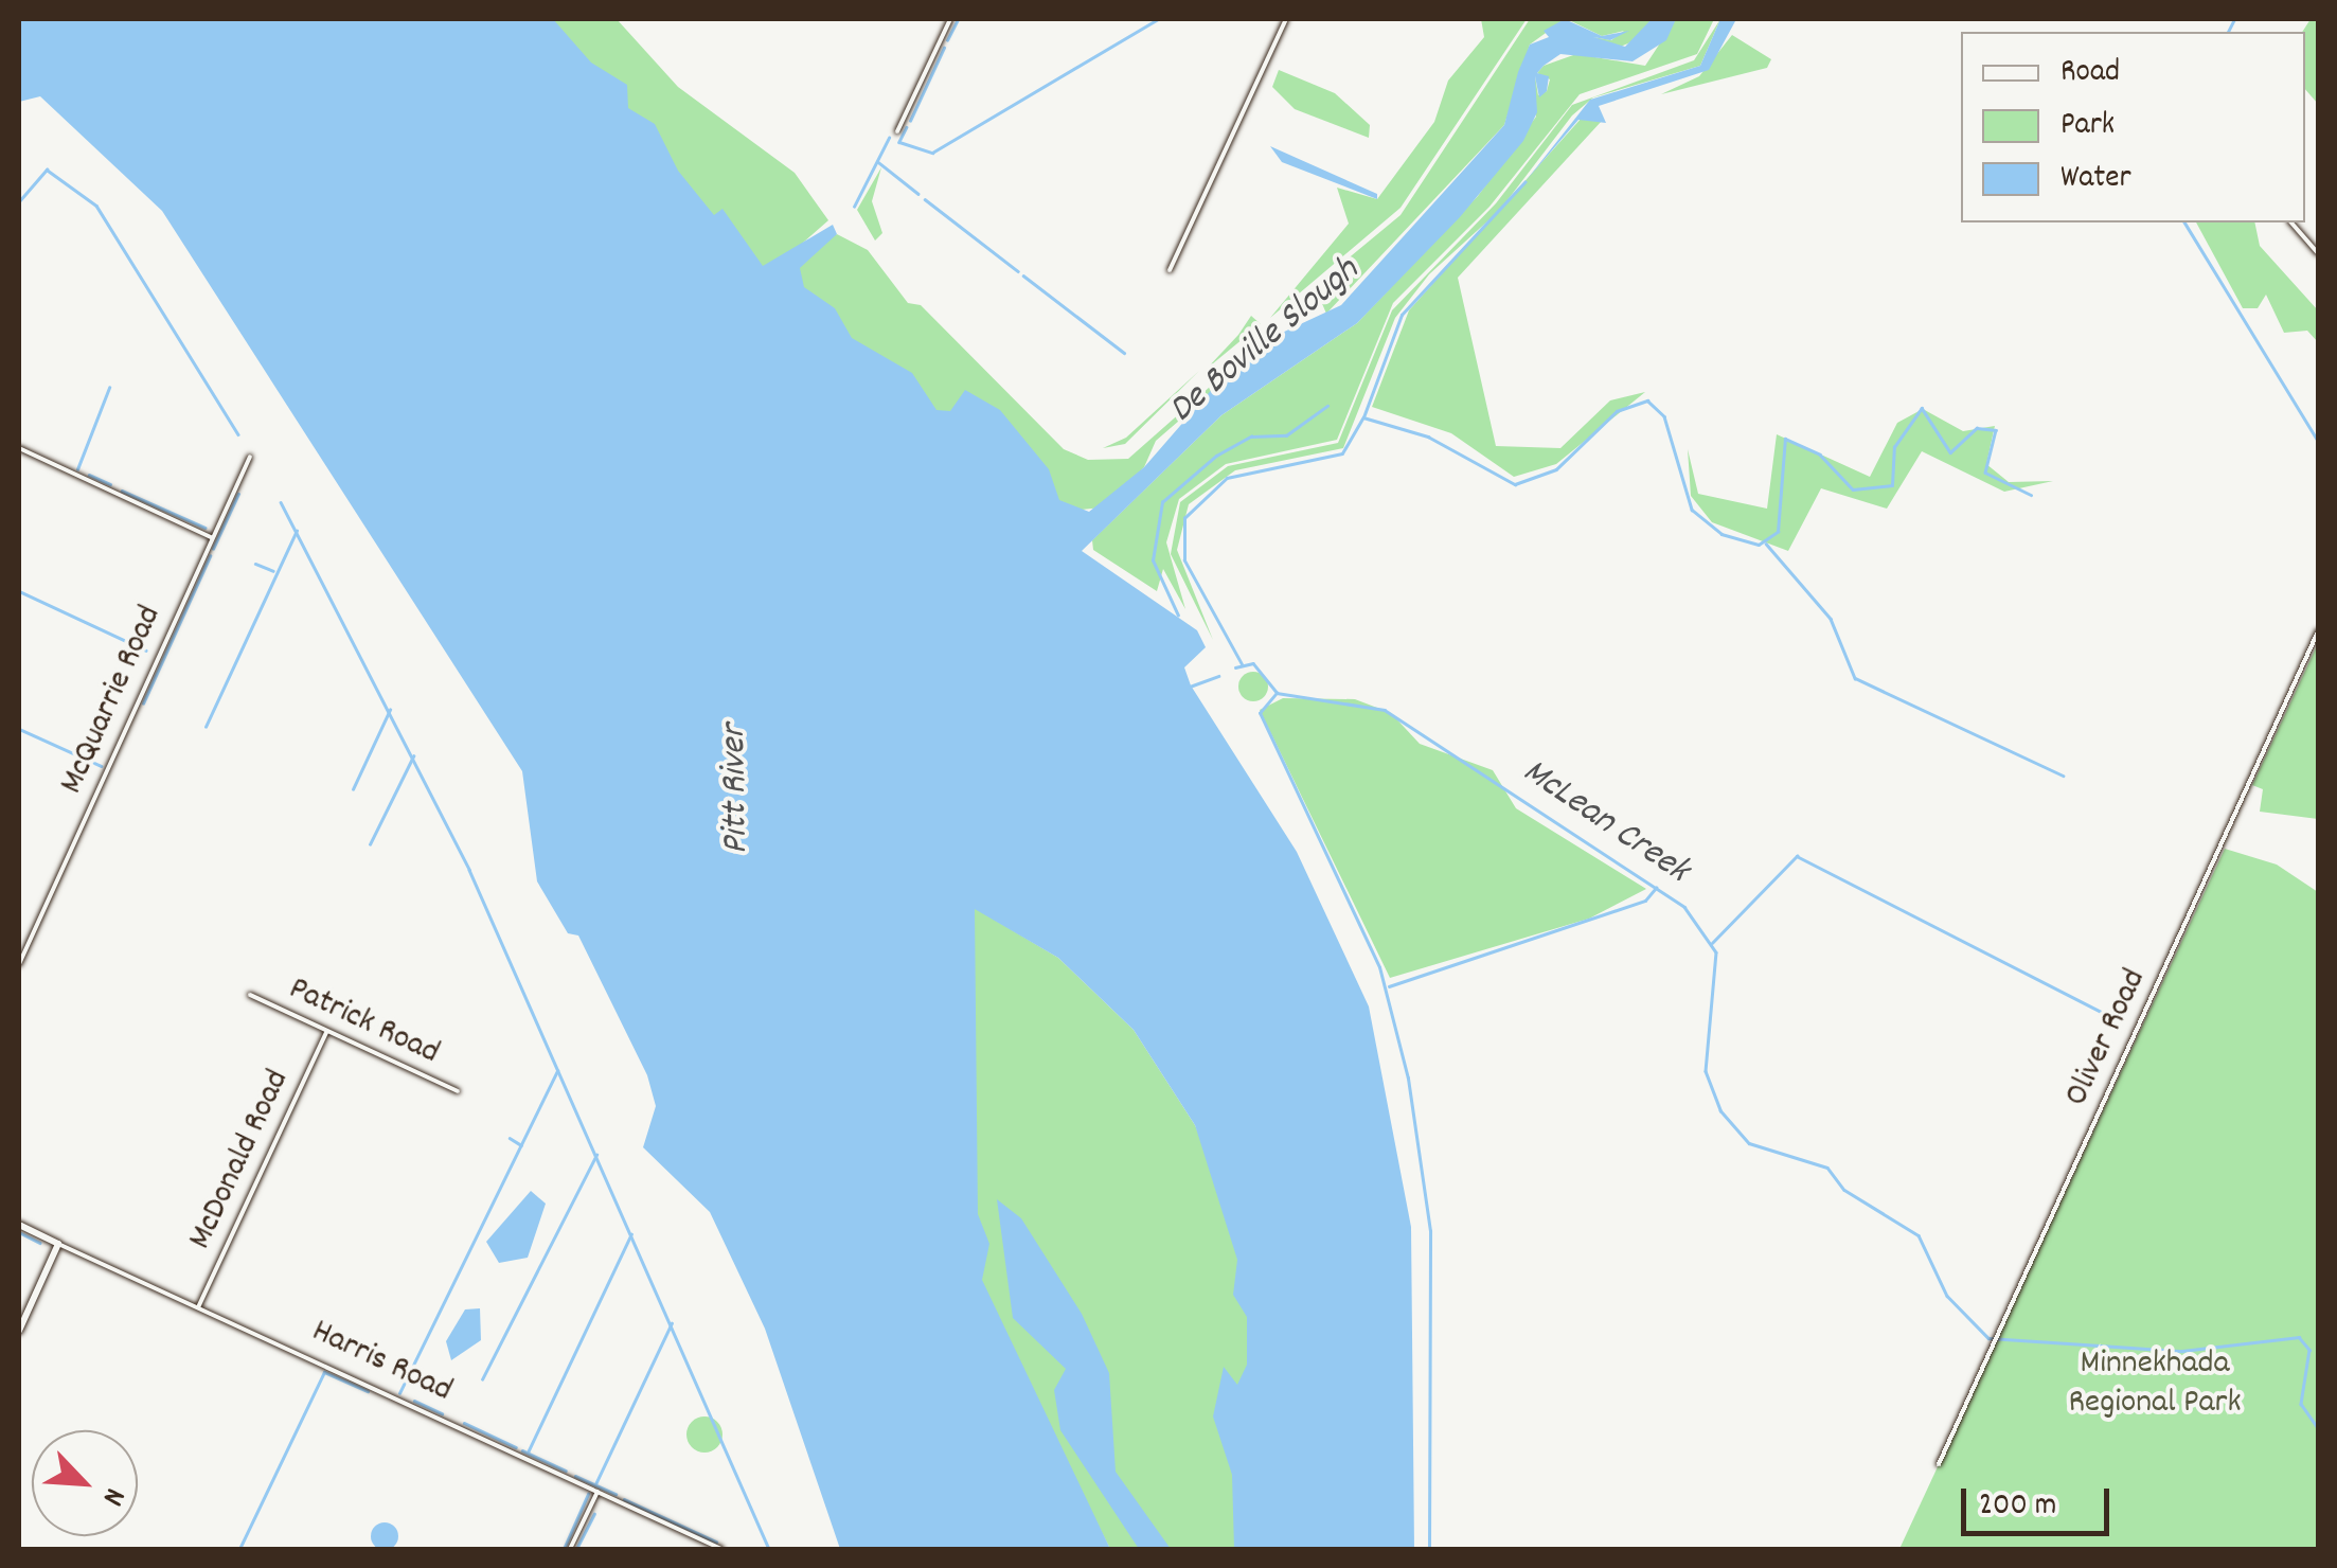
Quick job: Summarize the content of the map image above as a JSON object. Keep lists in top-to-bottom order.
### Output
{
  "streets": {
    "main road": ["Harris Road"],
    "street": [
      "McQuarrie Road",
      "Patrick Road",
      "Oliver Road",
      "McDonald Road"
    ]
  },
  "crossings": [
    ["Patrick Road", "McDonald Road"],
    ["McDonald Road", "Harris Road"]
  ],
  "water": ["De Boville Slough", "Pitt River", "McLean Creek"],
  "parks": ["Minnekhada Regional Park"],
  "legend": ["Road", "Park", "Water"],
  "scale_bar": "200 m",
  "north": "bottom right"
}
